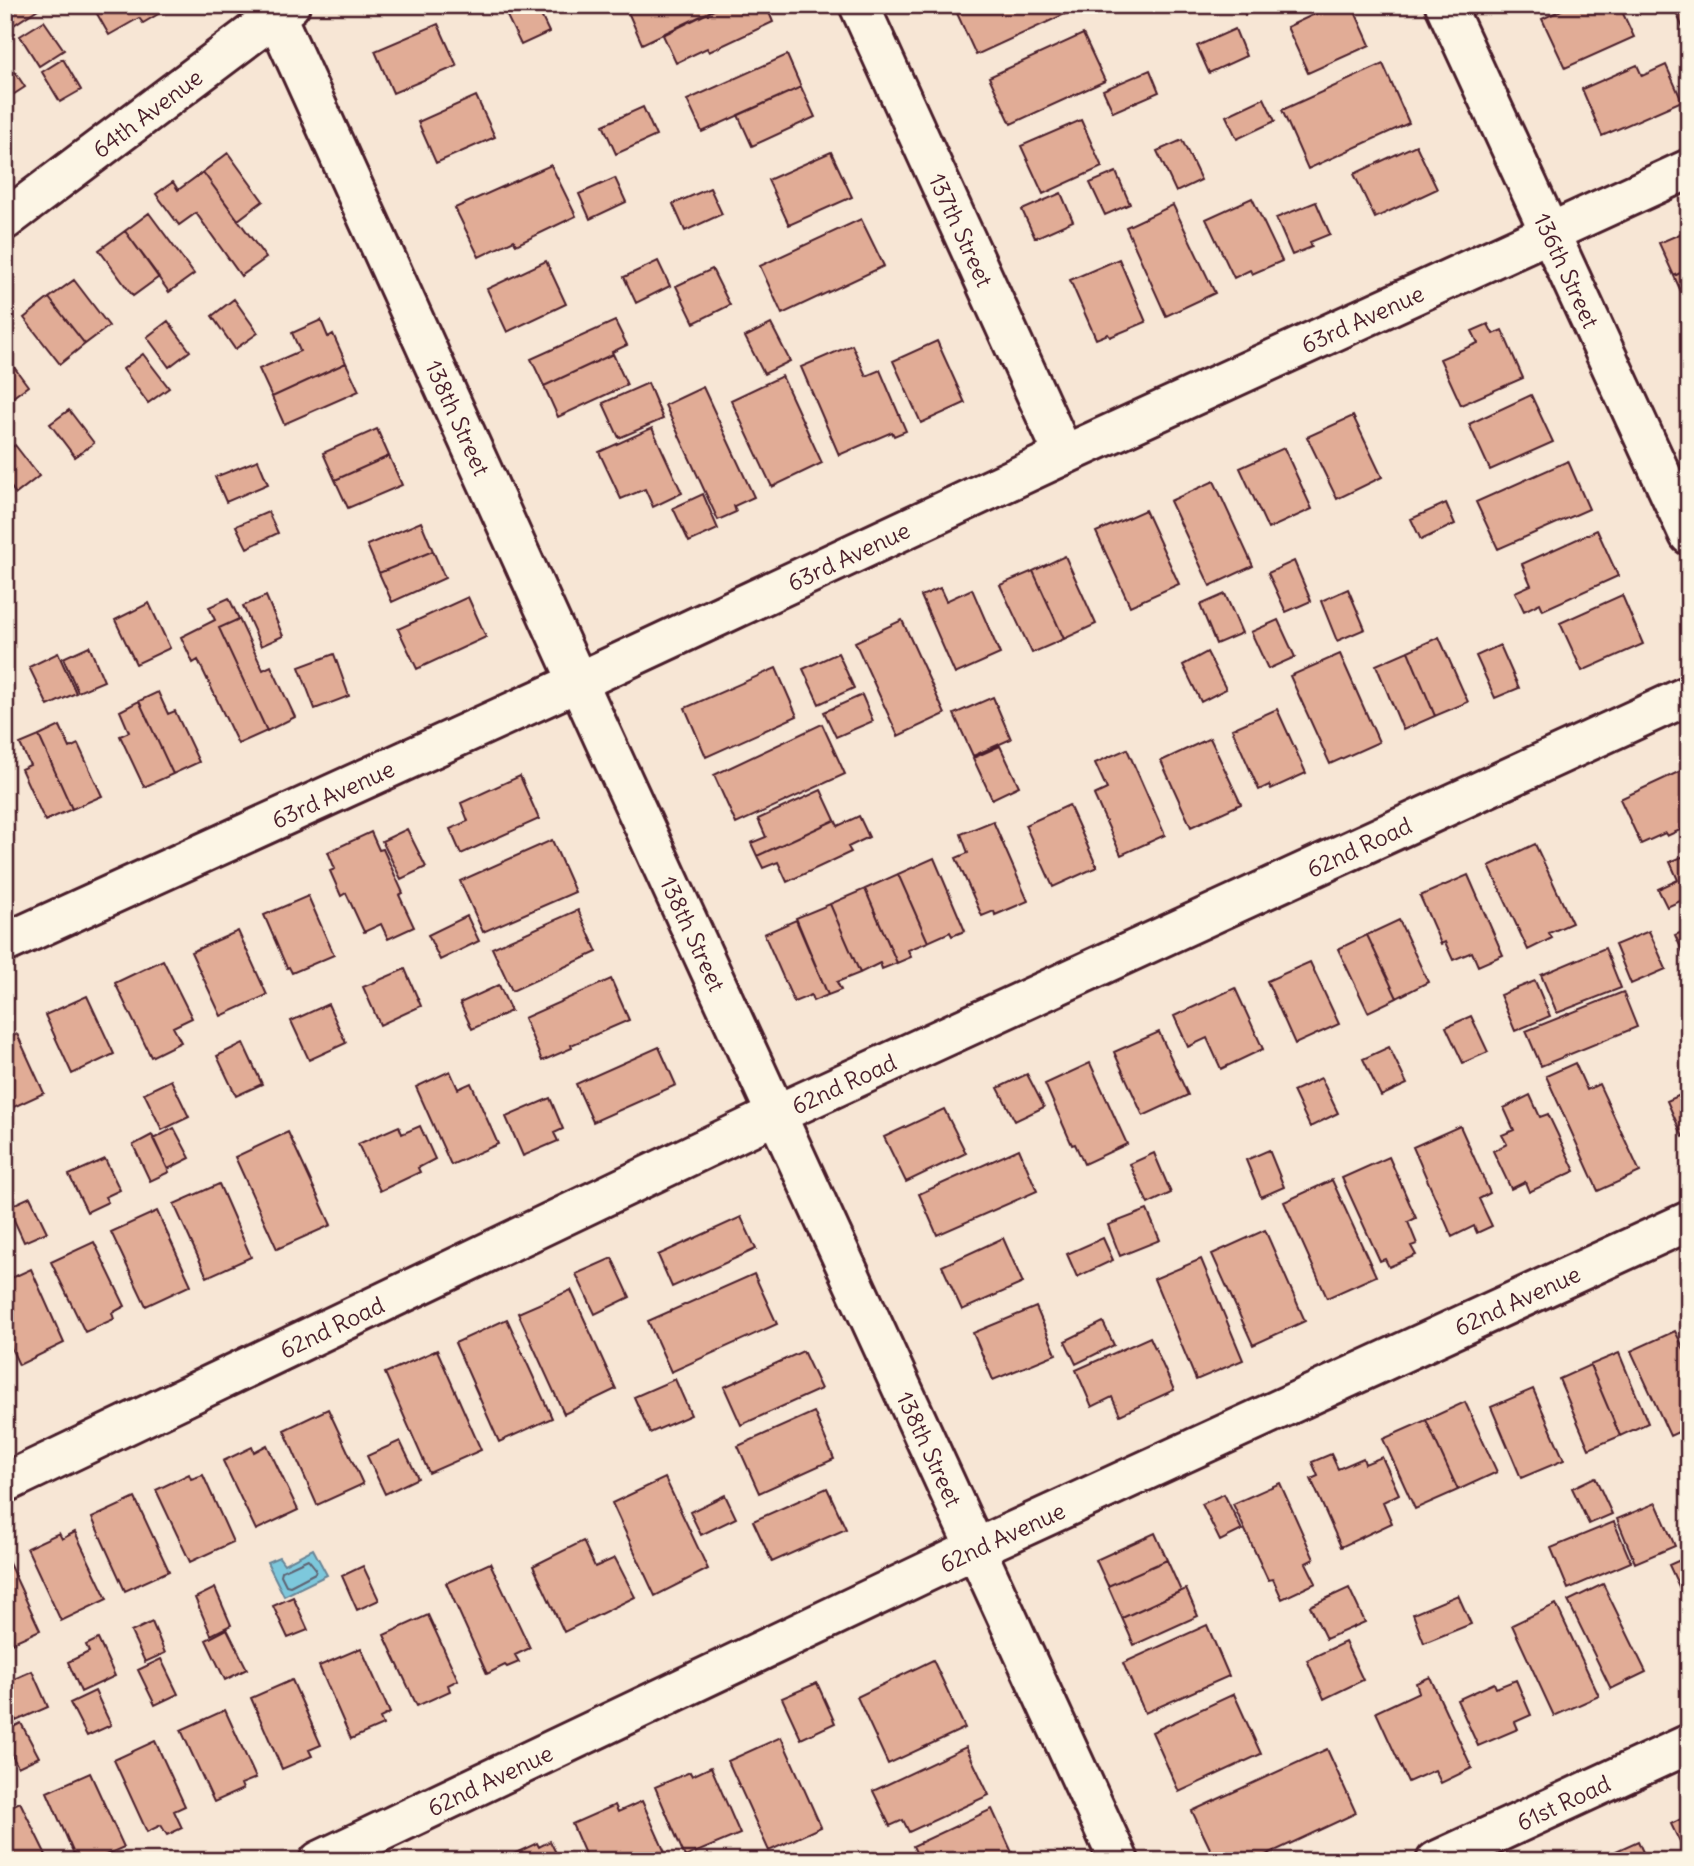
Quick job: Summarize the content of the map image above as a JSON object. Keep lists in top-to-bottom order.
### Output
{
  "streets": {
    "street": [
      "64th Avenue",
      "137th Street",
      "136th Street",
      "63rd Avenue",
      "138th Street",
      "62nd Road",
      "62nd Avenue",
      "61st Road"
    ]
  },
  "crossings": [
    ["64th Avenue", "138th Street"],
    ["137th Street", "63rd Avenue"],
    ["136th Street", "63rd Avenue"],
    ["63rd Avenue", "138th Street"],
    ["138th Street", "62nd Road"],
    ["138th Street", "62nd Avenue"]
  ]
}
